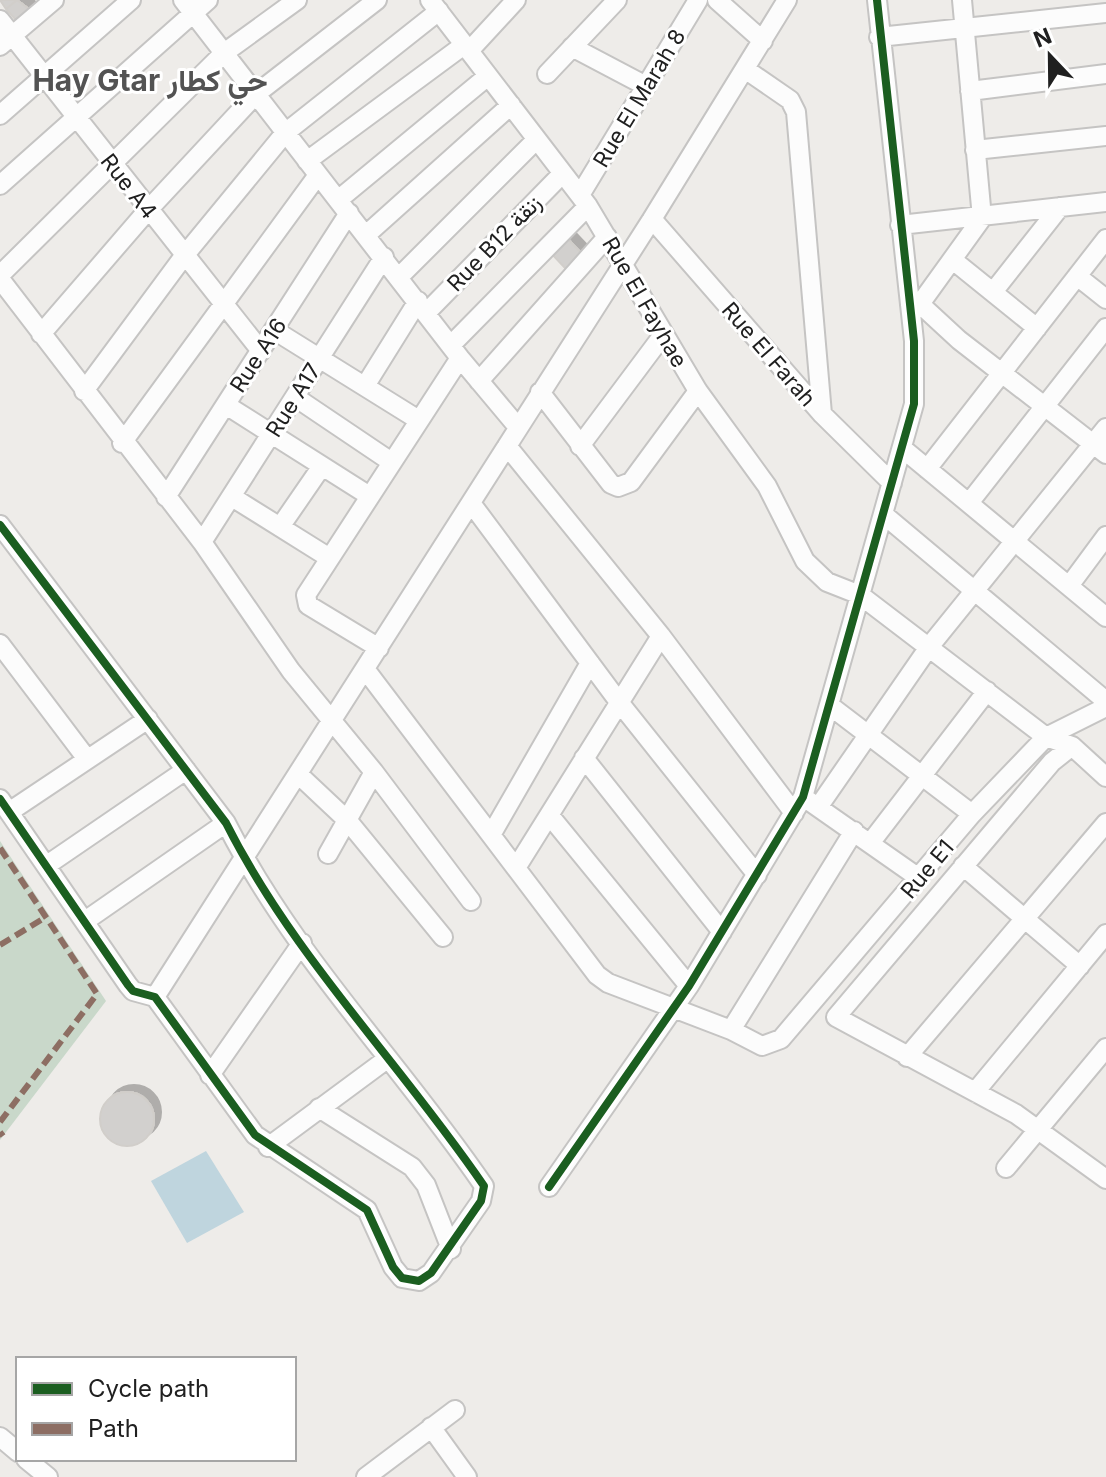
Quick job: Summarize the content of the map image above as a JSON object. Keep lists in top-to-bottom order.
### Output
{
  "streets": {
    "street": [
      "Rue El Marah 8",
      "Rue A4",
      "Rue B12 زنقة",
      "Rue El Fayhae",
      "Rue El Farah",
      "Rue A16",
      "Rue A17",
      "Rue E1"
    ]
  },
  "crossings": [
    ["Rue El Marah 8", "Rue El Fayhae"],
    ["Rue A4", "Rue A16"],
    ["Rue B12 زنقة", "Rue El Fayhae"],
    ["Rue El Fayhae", "Rue A16"],
    ["Rue El Fayhae", "Rue E1"]
  ],
  "districts": ["Hay Gtar حي كطار"],
  "legend": ["Cycle path", "Path"],
  "north": "top"
}
